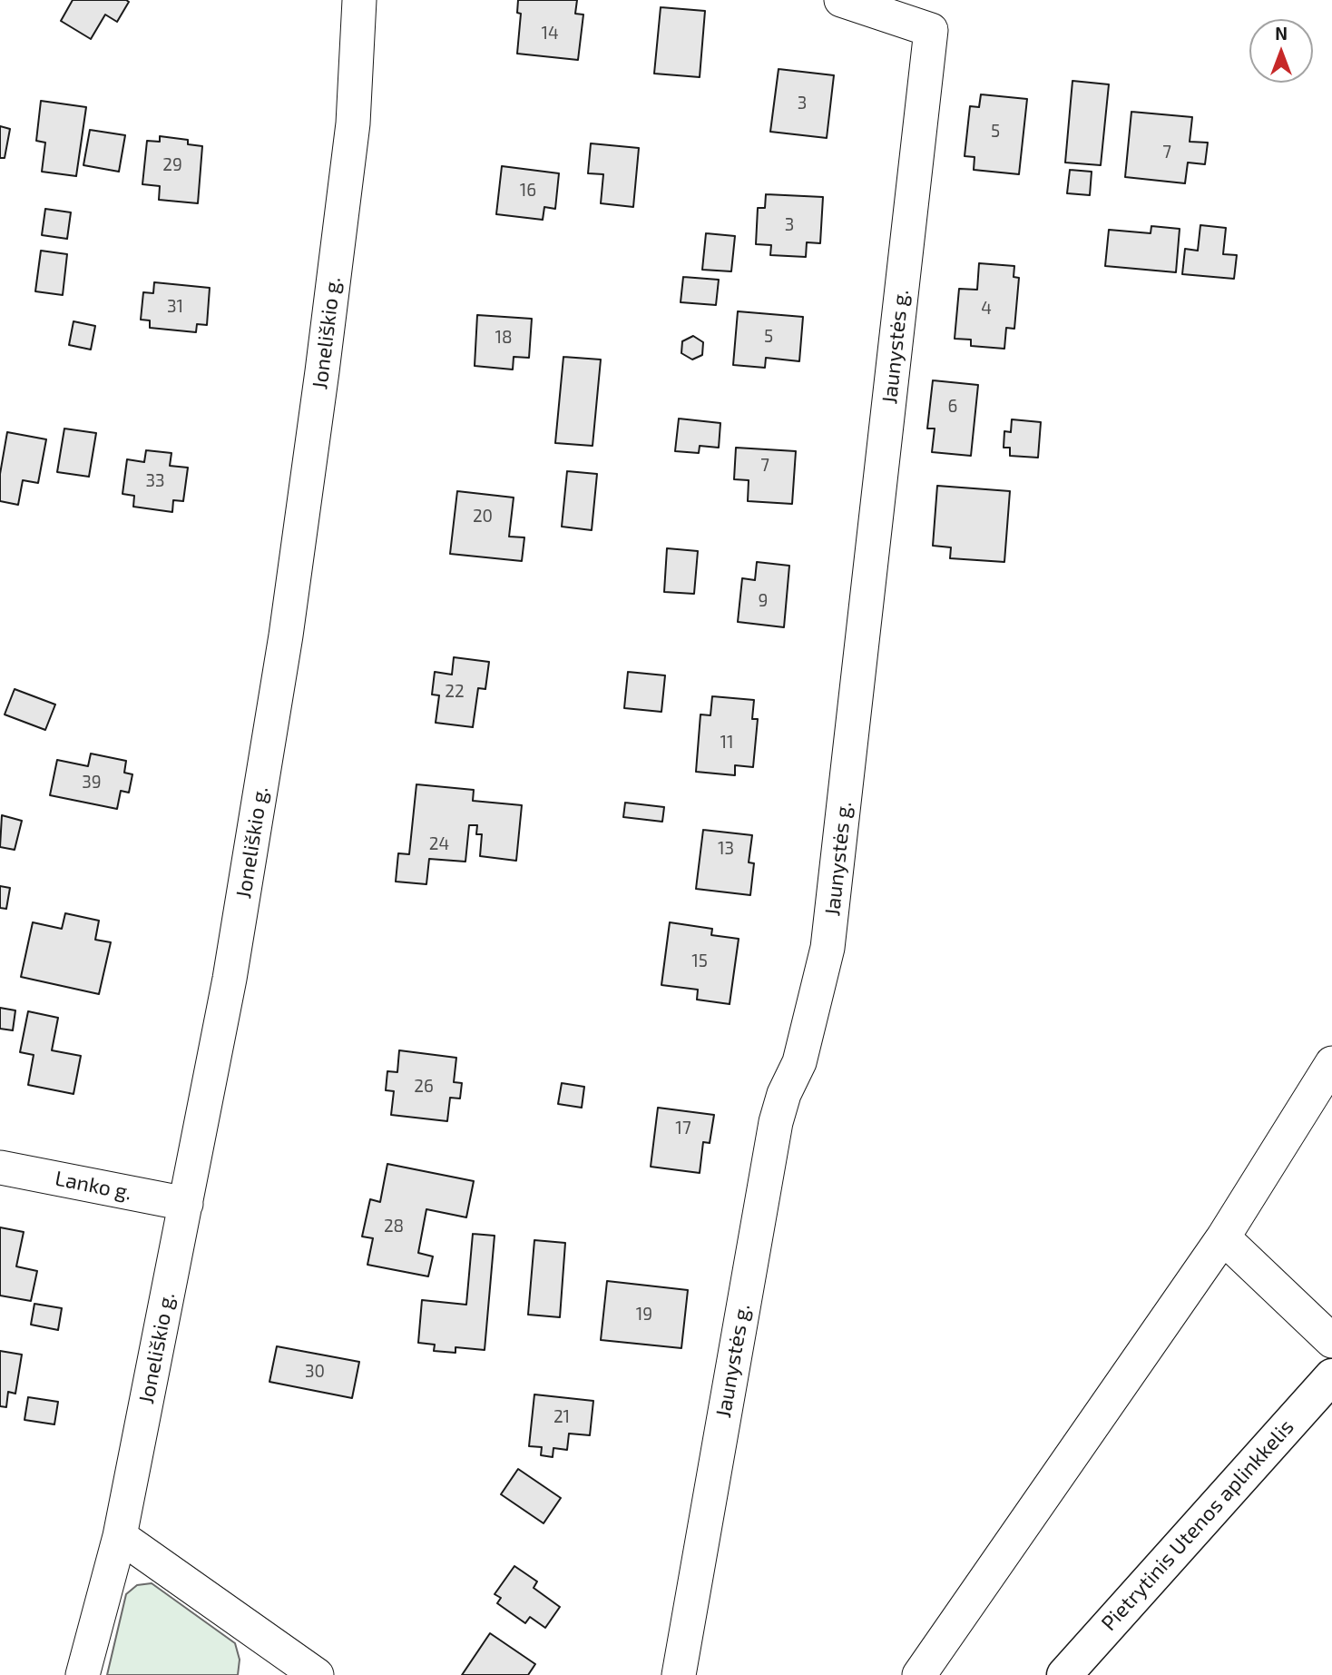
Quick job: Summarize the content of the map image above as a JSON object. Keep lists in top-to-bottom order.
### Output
{
  "streets": {
    "highway": ["Pietrytinis Utenos aplinkkelis"],
    "street": ["Joneliškio g.", "Jaunystės g.", "Lanko g."]
  },
  "crossings": [
    ["Joneliškio g.", "Lanko g."]
  ],
  "house_numbers": [
    "14",
    "3",
    "5",
    "7",
    "29",
    "16",
    "3",
    "31",
    "4",
    "5",
    "18",
    "6",
    "7",
    "33",
    "20",
    "9",
    "22",
    "11",
    "39",
    "24",
    "13",
    "15",
    "26",
    "17",
    "28",
    "19",
    "30",
    "21"
  ],
  "north": "top"
}
